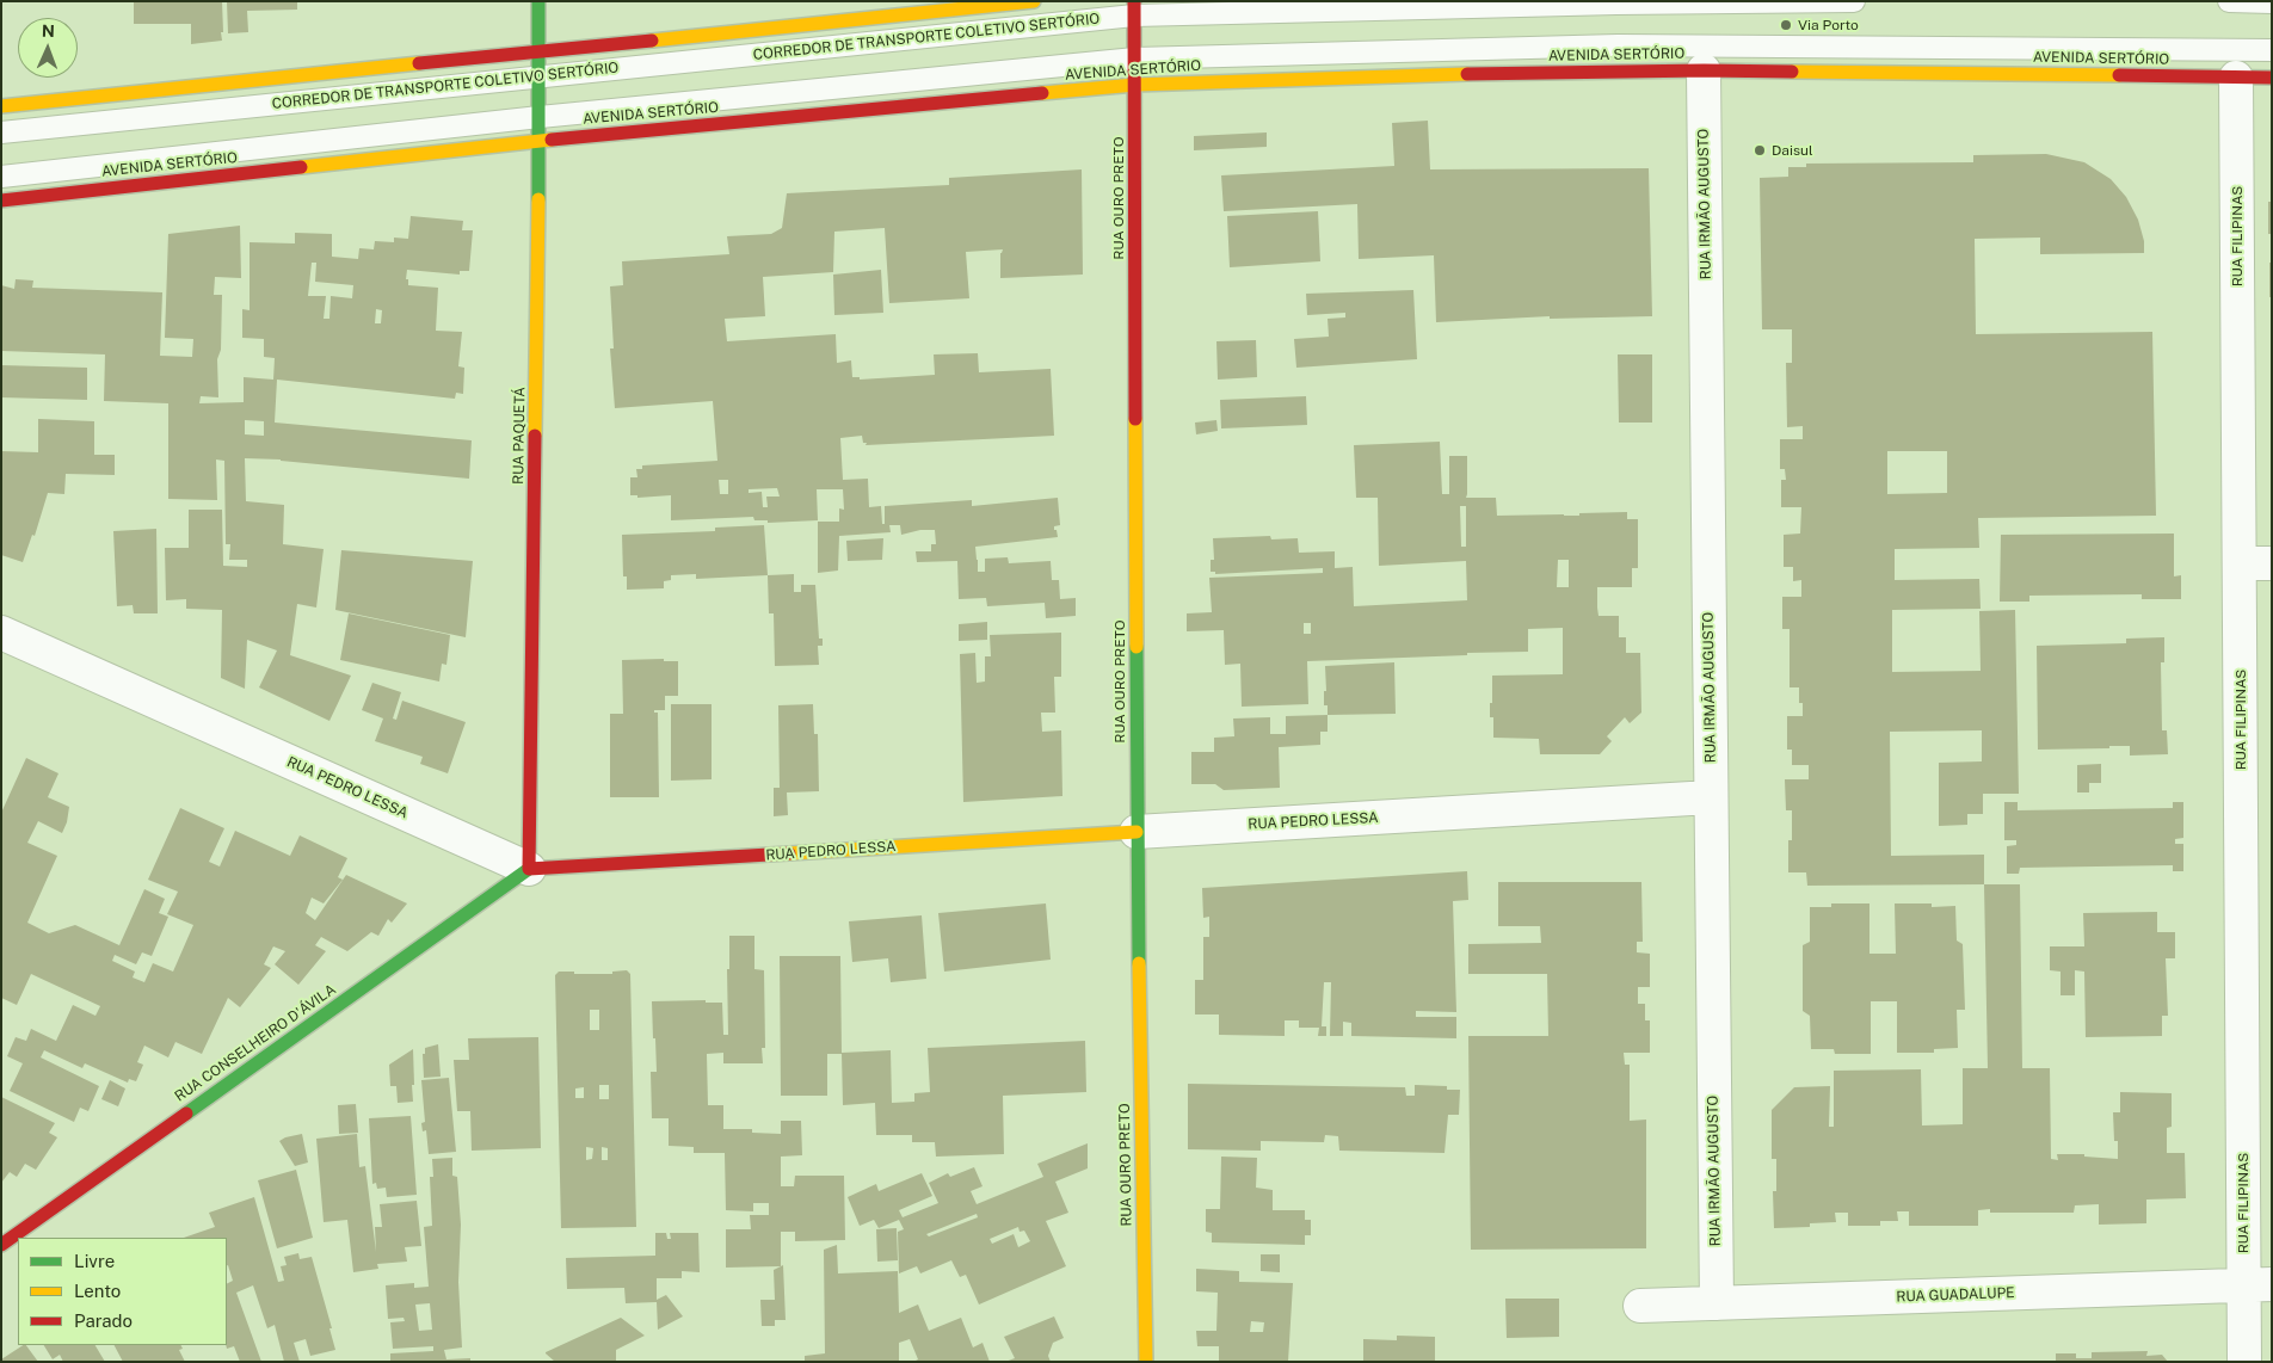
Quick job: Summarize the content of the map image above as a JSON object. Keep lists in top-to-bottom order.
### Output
{
  "streets": {
    "main road": [
      "AVENIDA SERTÓRIO",
      "RUA OURO PRETO",
      "RUA PAQUETÁ",
      "RUA PEDRO LESSA",
      "RUA CONSELHEIRO D'ÁVILA"
    ],
    "street": ["RUA IRMÃO AUGUSTO", "RUA FILIPINAS", "RUA GUADALUPE"],
    "lane": ["CORREDOR DE TRANSPORTE COLETIVO SERTÓRIO"]
  },
  "crossings": [
    ["CORREDOR DE TRANSPORTE COLETIVO SERTÓRIO", "RUA OURO PRETO"],
    ["CORREDOR DE TRANSPORTE COLETIVO SERTÓRIO", "RUA PAQUETÁ"],
    ["AVENIDA SERTÓRIO", "RUA OURO PRETO"],
    ["AVENIDA SERTÓRIO", "RUA IRMÃO AUGUSTO"],
    ["AVENIDA SERTÓRIO", "RUA FILIPINAS"],
    ["AVENIDA SERTÓRIO", "RUA PAQUETÁ"],
    ["RUA OURO PRETO", "RUA PEDRO LESSA"],
    ["RUA IRMÃO AUGUSTO", "RUA PEDRO LESSA"],
    ["RUA IRMÃO AUGUSTO", "RUA GUADALUPE"],
    ["RUA FILIPINAS", "RUA GUADALUPE"],
    ["RUA PAQUETÁ", "RUA PEDRO LESSA"],
    ["RUA PAQUETÁ", "RUA CONSELHEIRO D'ÁVILA"],
    ["RUA PEDRO LESSA", "RUA CONSELHEIRO D'ÁVILA"]
  ],
  "places": ["Via Porto", "Daisul"],
  "legend": ["Livre", "Lento", "Parado"],
  "north": "top"
}
